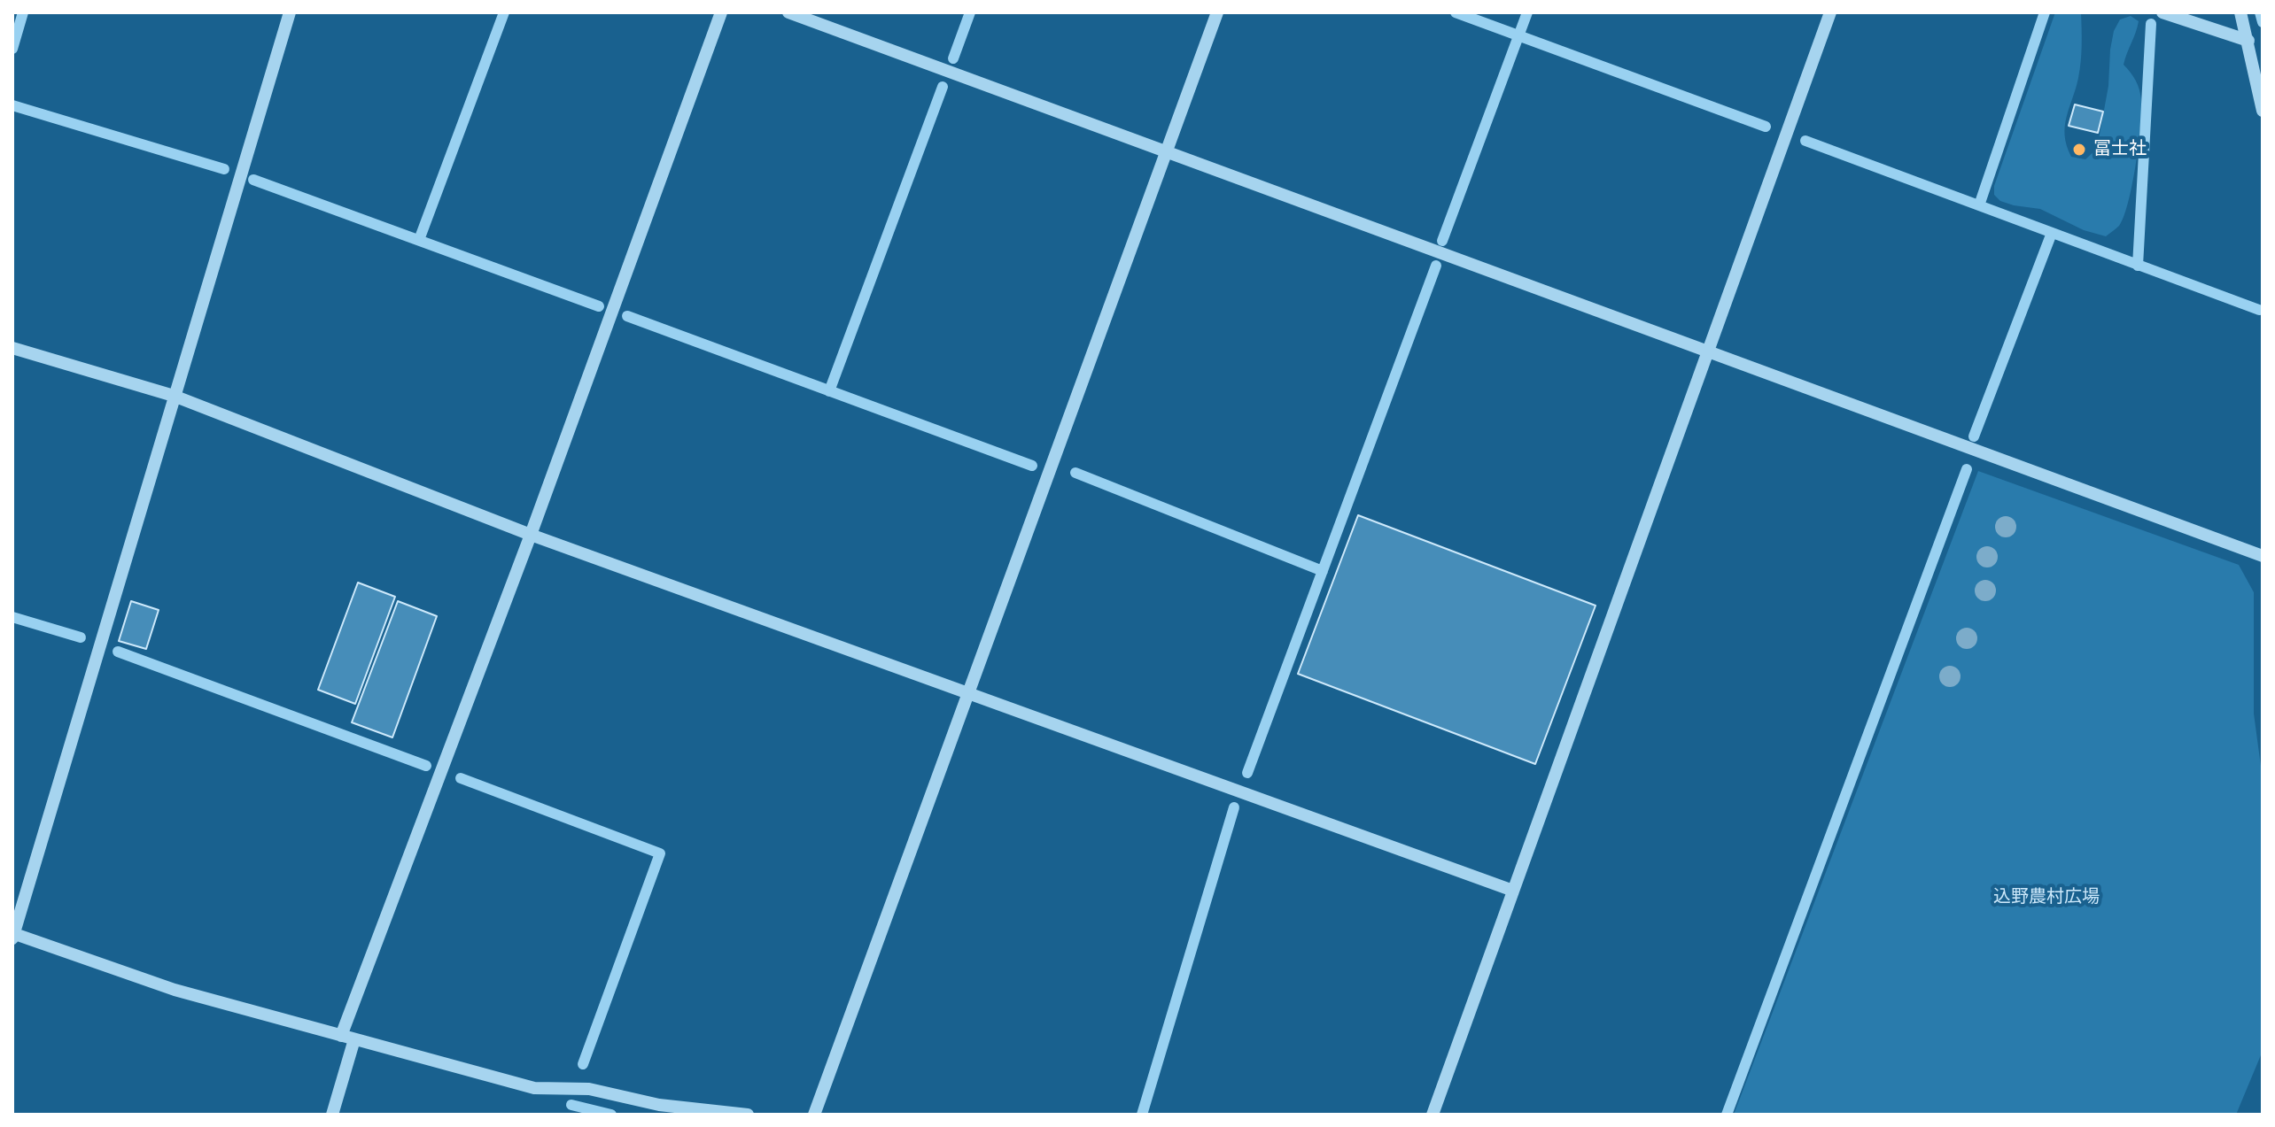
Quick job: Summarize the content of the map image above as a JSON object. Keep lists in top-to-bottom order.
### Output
{
  "parks": ["込野農村広場"],
  "places": ["冨士社"]
}
